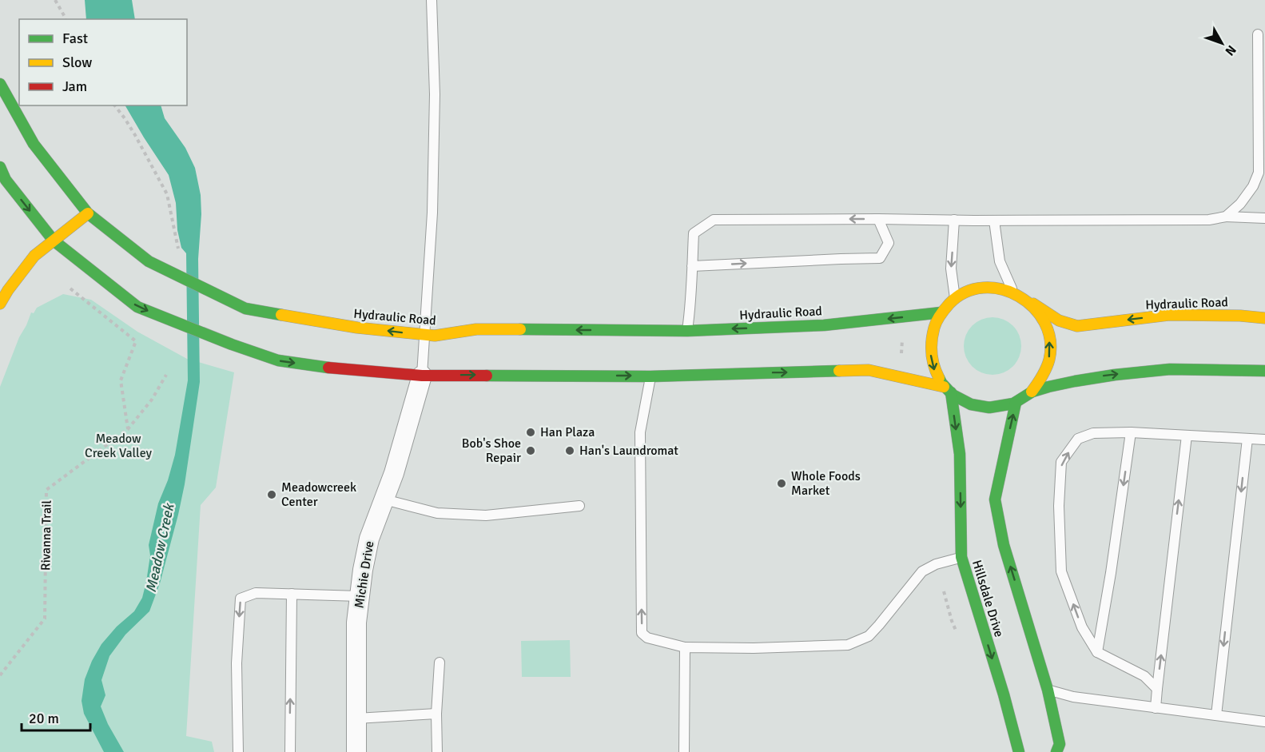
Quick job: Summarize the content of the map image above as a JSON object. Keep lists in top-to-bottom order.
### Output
{
  "streets": {
    "main road": ["Hydraulic Road", "Hillsdale Drive"],
    "street": ["Michie Drive"],
    "path": ["Rivanna Trail"]
  },
  "crossings": [
    ["Hydraulic Road", "Michie Drive"],
    ["Hydraulic Road", "Hillsdale Drive"]
  ],
  "water": ["Meadow Creek"],
  "parks": ["Meadow Creek Valley"],
  "places": [
    "Han Plaza",
    "Bob's Shoe Repair",
    "Han's Laundromat",
    "Whole Foods Market",
    "Meadowcreek Center"
  ],
  "legend": ["Fast", "Slow", "Jam"],
  "scale_bar": "20 m",
  "north": "bottom right"
}
